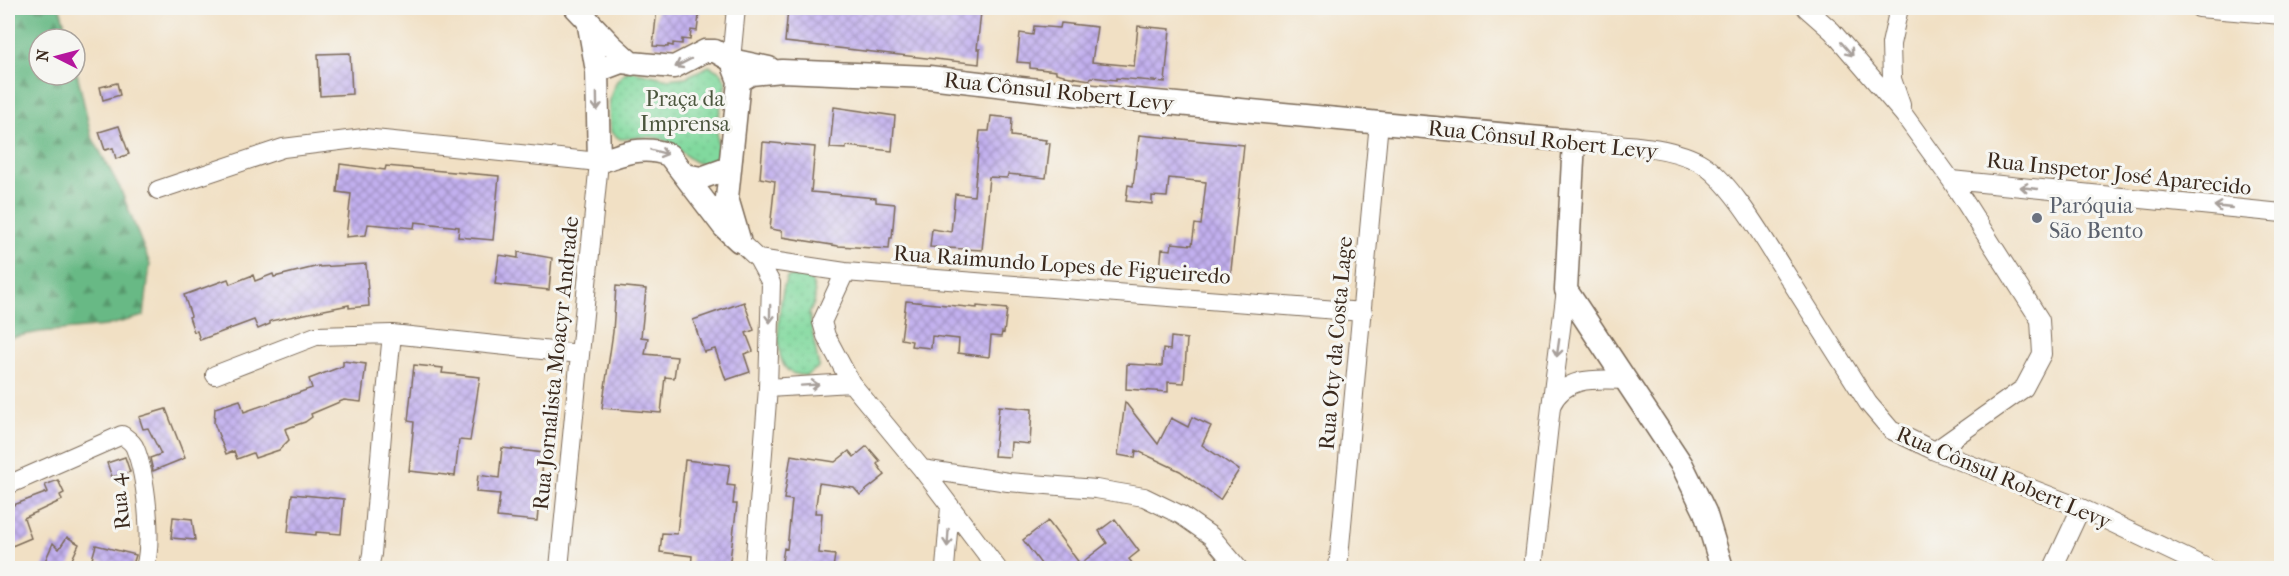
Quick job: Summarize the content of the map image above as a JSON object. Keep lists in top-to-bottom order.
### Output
{
  "streets": {
    "street": [
      "Rua Cônsul Robert Levy",
      "Rua Inspetor José Aparecido",
      "Rua Raimundo Lopes de Figueiredo",
      "Rua Oty da Costa Lage",
      "Rua Jornalista Moacyr Andrade",
      "Rua 4"
    ]
  },
  "crossings": [
    ["Rua Cônsul Robert Levy", "Rua Oty da Costa Lage"],
    ["Rua Raimundo Lopes de Figueiredo", "Rua Oty da Costa Lage"]
  ],
  "one_way": ["Rua Inspetor José Aparecido"],
  "parks": ["Praça da Imprensa"],
  "places": ["Paróquia São Bento"],
  "north": "left"
}
